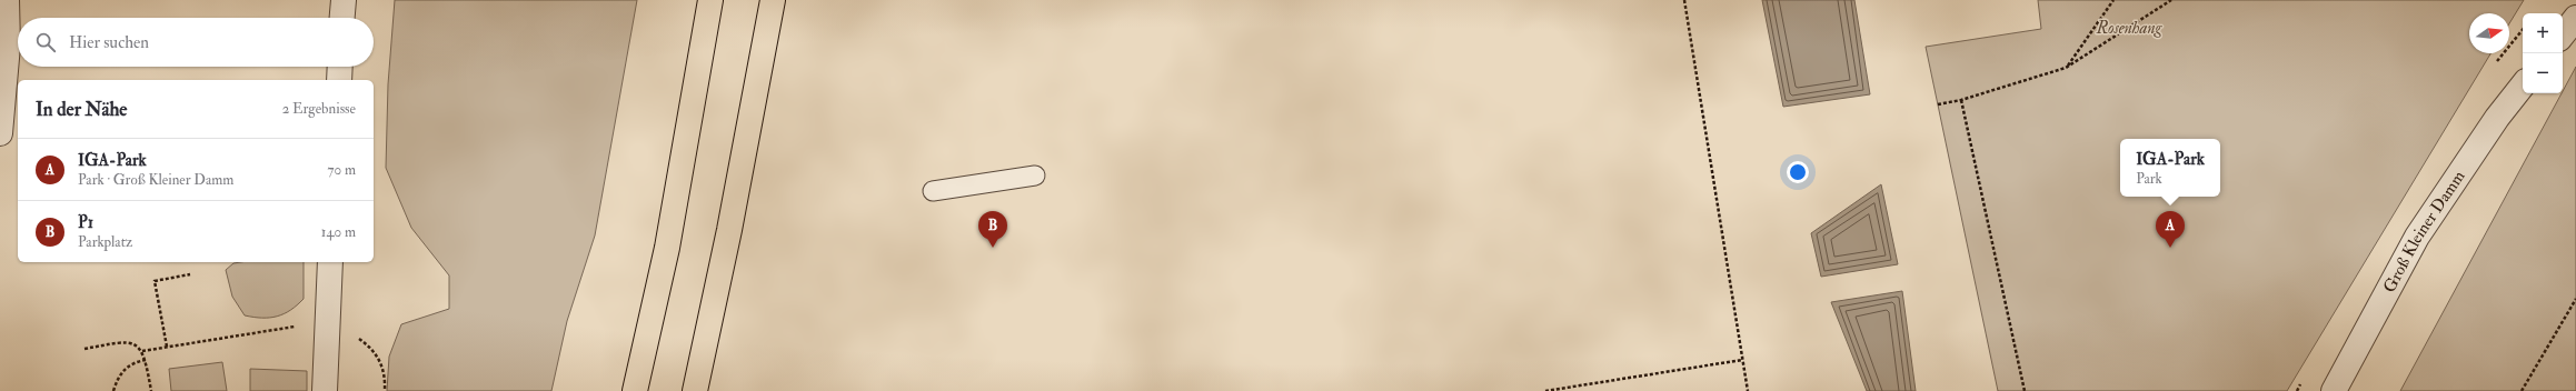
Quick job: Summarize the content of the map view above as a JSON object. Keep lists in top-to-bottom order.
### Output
{
  "streets": {
    "street": ["Groß Kleiner Damm"]
  },
  "parks": ["Rosenhang"],
  "north": "right",
  "page": {
    "map_buttons": ["+", "−"],
    "search": "Hier suchen",
    "heading": ["In der Nähe", "2 Ergebnisse"],
    "list": [
      {
        "mark": "A",
        "name": "IGA-Park",
        "note": "Park · Groß Kleiner Damm",
        "value": "70 m"
      },
      {
        "mark": "B",
        "name": "P1",
        "note": "Parkplatz",
        "value": "140 m"
      }
    ],
    "popup": ["IGA-Park", "Park"],
    "pins": ["A", "B"]
  }
}
